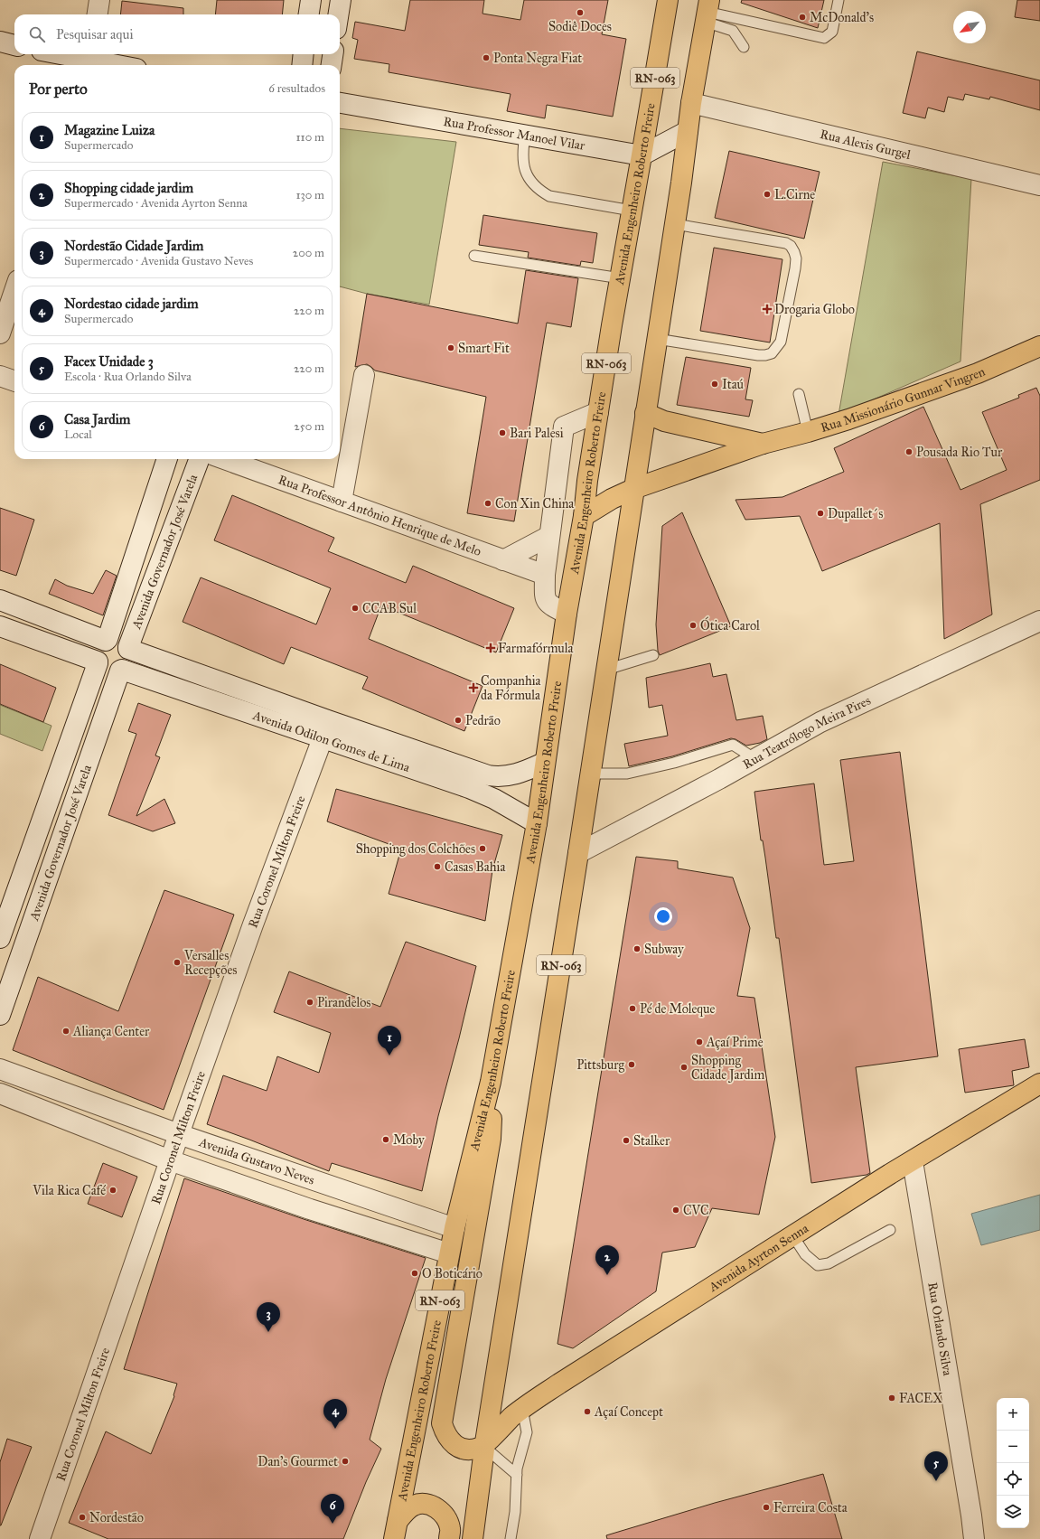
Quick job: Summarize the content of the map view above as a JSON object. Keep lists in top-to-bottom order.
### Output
{
  "streets": {
    "main road": [
      "RN-063",
      "Avenida Engenheiro Roberto Freire",
      "Rua Missionário Gunnar Vingren",
      "Avenida Ayrton Senna"
    ],
    "street": [
      "Rua Professor Manoel Vilar",
      "Rua Alexis Gurgel",
      "Rua Professor Antônio Henrique de Melo",
      "Avenida Governador José Varela",
      "Rua Teatrólogo Meira Pires",
      "Avenida Odilon Gomes de Lima",
      "Rua Coronel Milton Freire",
      "Avenida Gustavo Neves",
      "Rua Orlando Silva"
    ]
  },
  "crossings": [
    ["RN-063", "Rua Alexis Gurgel"],
    ["RN-063", "Rua Missionário Gunnar Vingren"],
    ["RN-063", "Rua Teatrólogo Meira Pires"],
    ["RN-063", "Avenida Ayrton Senna"],
    ["Rua Professor Manoel Vilar", "Avenida Engenheiro Roberto Freire"],
    ["Avenida Engenheiro Roberto Freire", "Rua Missionário Gunnar Vingren"],
    ["Avenida Engenheiro Roberto Freire", "Avenida Odilon Gomes de Lima"],
    ["Avenida Engenheiro Roberto Freire", "Avenida Gustavo Neves"],
    ["Avenida Engenheiro Roberto Freire", "Avenida Ayrton Senna"],
    ["Avenida Governador José Varela", "Avenida Odilon Gomes de Lima"],
    ["Avenida Odilon Gomes de Lima", "Rua Coronel Milton Freire"],
    ["Rua Coronel Milton Freire", "Avenida Gustavo Neves"],
    ["Avenida Ayrton Senna", "Rua Orlando Silva"]
  ],
  "places": {
    "other": [
      "Sodiê Doces",
      "McDonald's",
      "Ponta Negra Fiat",
      "L.Cirne",
      "Smart Fit",
      "Itaú",
      "Bari Palesi",
      "Pousada Rio Tur",
      "Con Xin China",
      "Dupallet´s",
      "CCAB Sul",
      "Ótica Carol",
      "Pedrão",
      "Shopping dos Colchões",
      "Casas Bahia",
      "Subway",
      "Versalles Recepções",
      "Pirandelos",
      "Pé de Moleque",
      "Aliança Center",
      "Açaí Prime",
      "Pittsburg",
      "Shopping Cidade Jardim",
      "Moby",
      "Stalker",
      "Vila Rica Café",
      "CVC",
      "O Boticário",
      "FACEX",
      "Açaí Concept",
      "Dan's Gourmet",
      "Ferreira Costa",
      "Nordestão"
    ],
    "health": ["Drogaria Globo", "Farmafórmula", "Companhia da Fórmula"]
  },
  "north": "bottom left",
  "page": {
    "search": "Pesquisar aqui",
    "heading": ["Por perto", "6 resultados"],
    "list": [
      {
        "mark": "1",
        "name": "Magazine Luiza",
        "note": "Supermercado",
        "value": "110 m"
      },
      {
        "mark": "2",
        "name": "Shopping cidade jardim",
        "note": "Supermercado · Avenida Ayrton Senna",
        "value": "130 m"
      },
      {
        "mark": "3",
        "name": "Nordestão Cidade Jardim",
        "note": "Supermercado · Avenida Gustavo Neves",
        "value": "200 m"
      },
      {
        "mark": "4",
        "name": "Nordestao cidade jardim",
        "note": "Supermercado",
        "value": "220 m"
      },
      {
        "mark": "5",
        "name": "Facex Unidade 3",
        "note": "Escola · Rua Orlando Silva",
        "value": "220 m"
      },
      {
        "mark": "6",
        "name": "Casa Jardim",
        "note": "Local",
        "value": "250 m"
      }
    ],
    "pins": [
      "1",
      "2",
      "3",
      "4",
      "5",
      "6"
    ],
    "map_buttons": ["+", "−"]
  }
}
